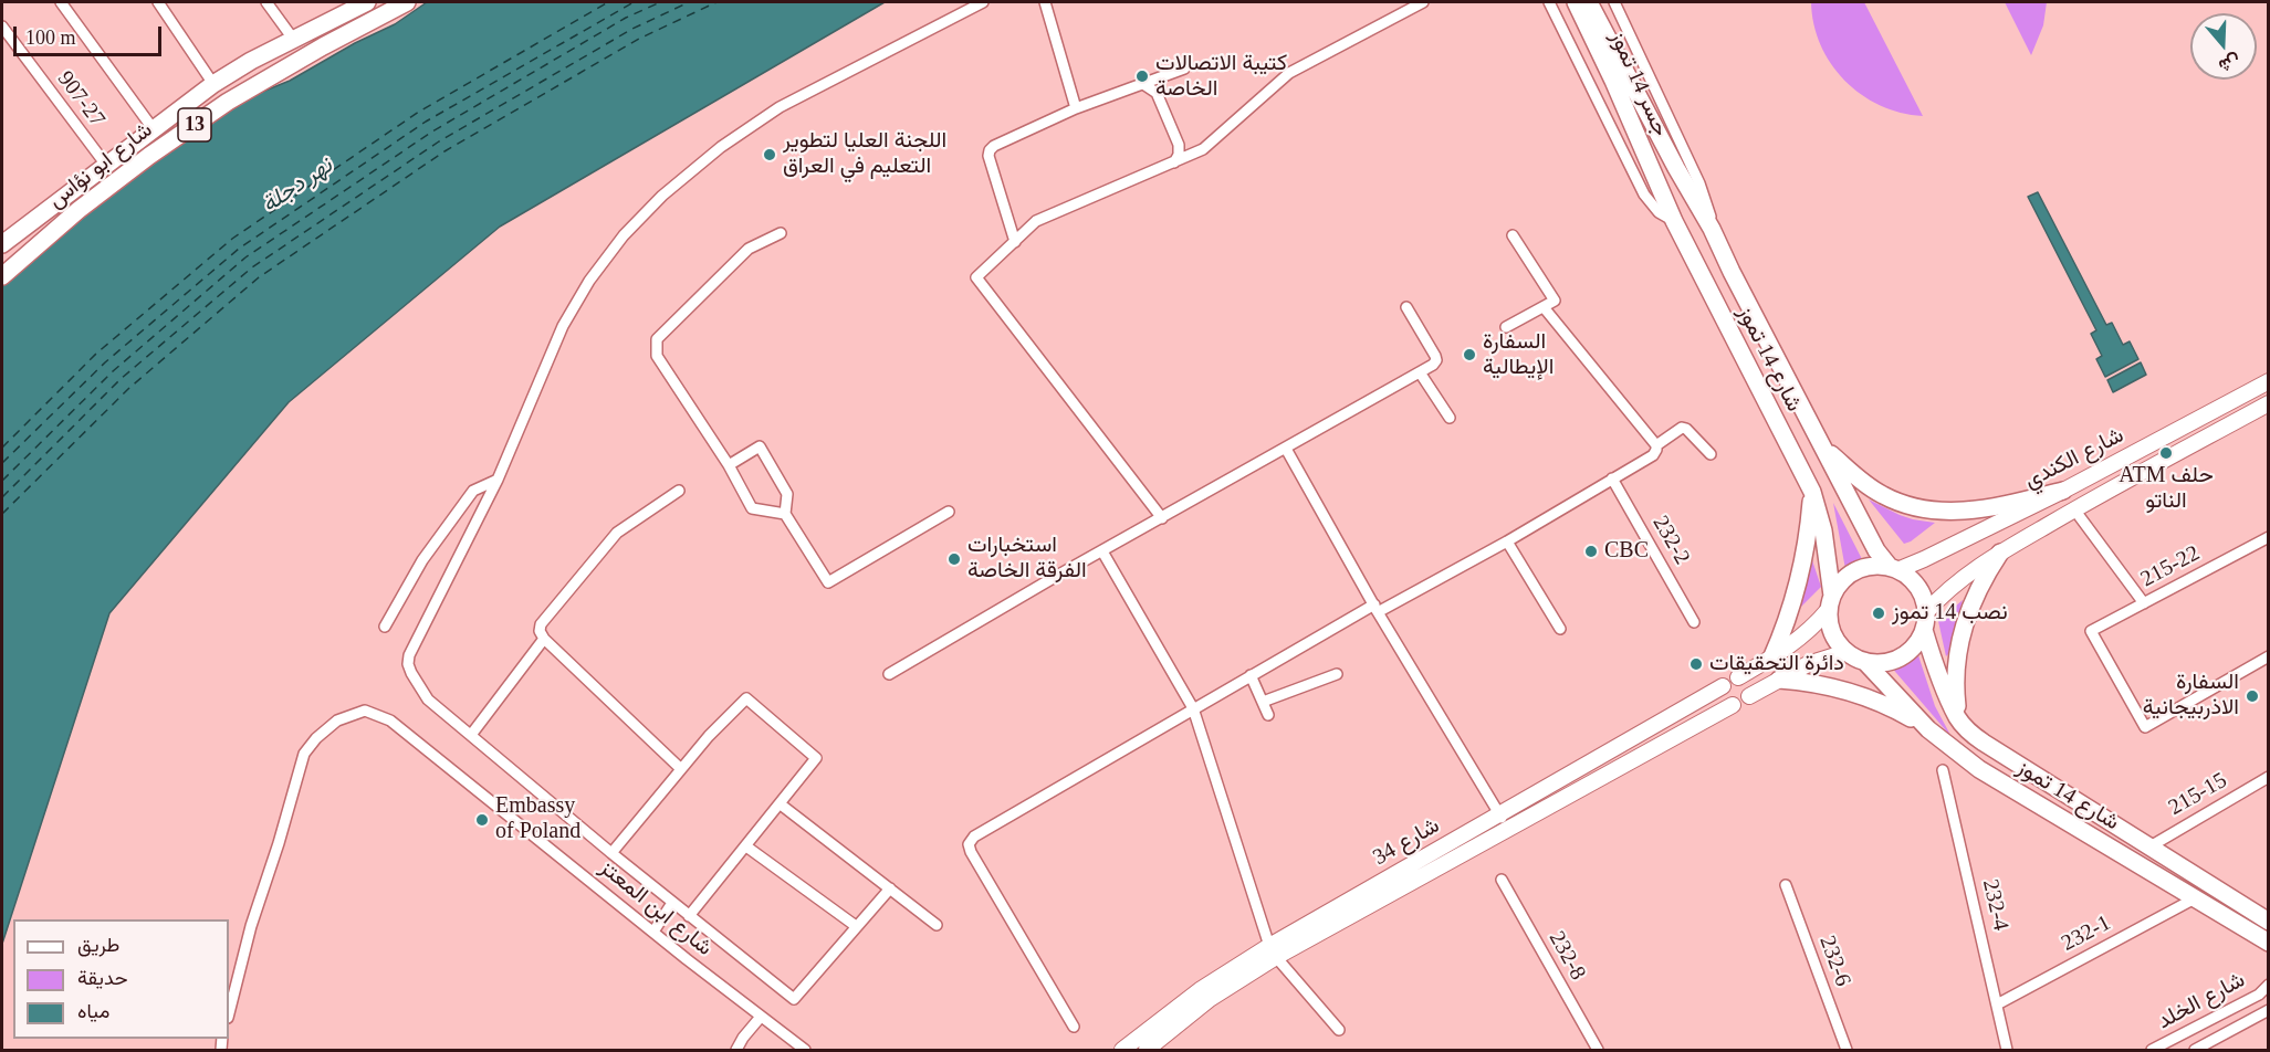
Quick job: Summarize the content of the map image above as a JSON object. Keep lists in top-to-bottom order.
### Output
{
  "streets": {
    "main road": [
      "جسر 14 تموز",
      "13",
      "شارع ابو نؤاس",
      "شارع 14 تموز",
      "شارع الكندي",
      "شارع 34"
    ],
    "street": [
      "907-27",
      "232-2",
      "215-22",
      "215-15",
      "232-4",
      "شارع ابن المعتز",
      "232-1",
      "232-8",
      "232-6",
      "شارع الخلد"
    ]
  },
  "crossings": [
    ["جسر 14 تموز", "شارع 14 تموز"],
    ["907-27", "شارع ابو نؤاس"],
    ["شارع 14 تموز", "شارع الكندي"],
    ["شارع 14 تموز", "215-15"],
    ["شارع 14 تموز", "232-1"],
    ["232-4", "232-1"]
  ],
  "water": ["نهر دجلة"],
  "places": [
    "كتيبة الاتصالات الخاصة",
    "اللجنة العليا لتطوير التعليم في العراق",
    "السفارة الإيطالية",
    "ATM حلف الناتو",
    "CBC",
    "استخبارات الفرقة الخاصة",
    "نصب 14 تموز",
    "دائرة التحقيقات",
    "السفارة الاذربيجانية",
    "Embassy of Poland"
  ],
  "legend": ["طريق", "حديقة", "مياه"],
  "scale_bar": "100 m",
  "north": "bottom"
}
